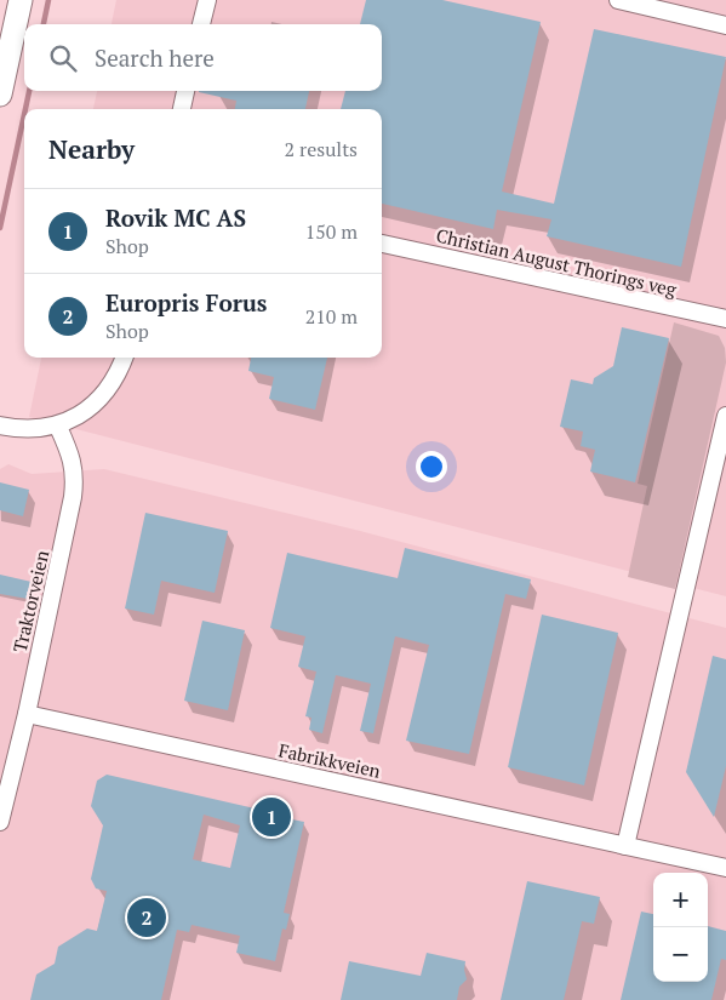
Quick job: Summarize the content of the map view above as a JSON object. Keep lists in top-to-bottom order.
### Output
{
  "streets": {
    "street": ["Christian August Thorings veg", "Traktorveien", "Fabrikkveien"]
  },
  "crossings": [
    ["Traktorveien", "Fabrikkveien"]
  ],
  "page": {
    "search": "Search here",
    "heading": ["Nearby", "2 results"],
    "list": [
      {
        "mark": "1",
        "name": "Rovik MC AS",
        "note": "Shop",
        "value": "150 m"
      },
      {
        "mark": "2",
        "name": "Europris Forus",
        "note": "Shop",
        "value": "210 m"
      }
    ],
    "pins": ["1", "2"],
    "map_buttons": ["+", "−"]
  }
}
